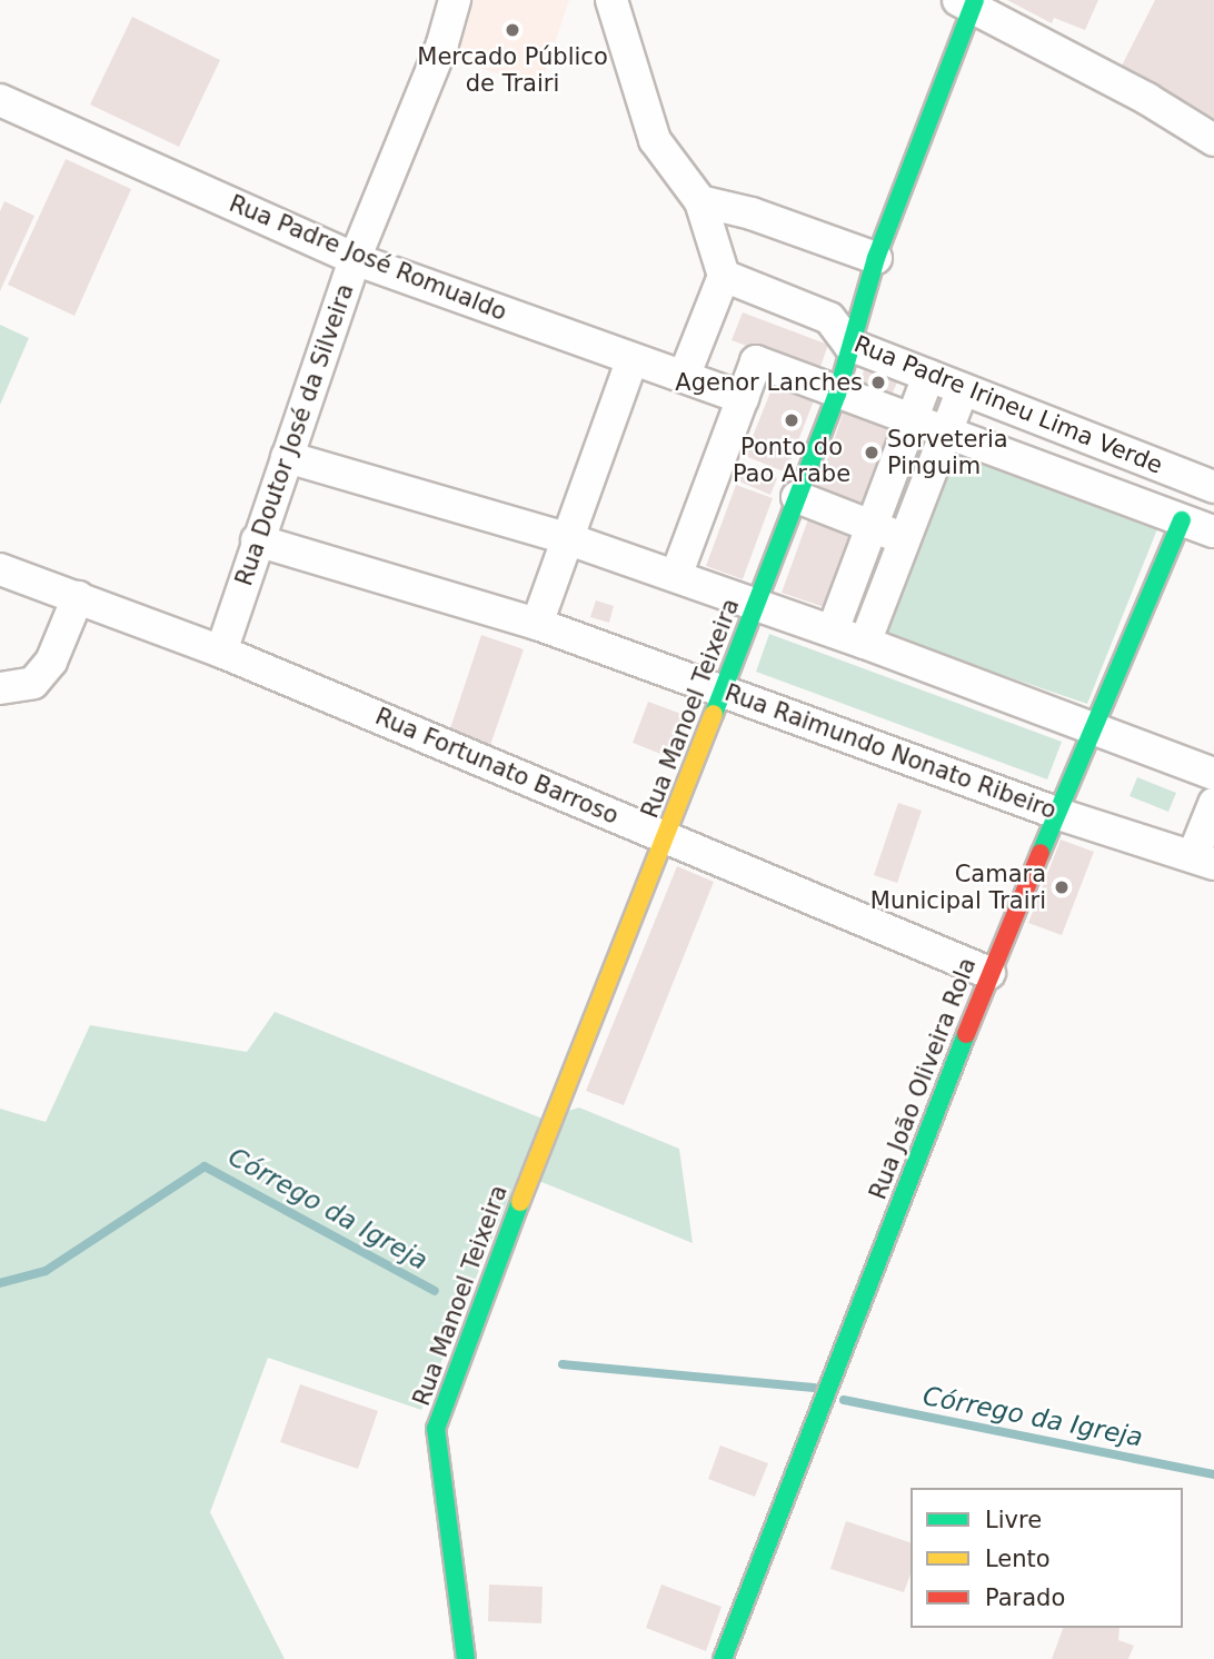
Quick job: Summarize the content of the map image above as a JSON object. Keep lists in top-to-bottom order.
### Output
{
  "streets": {
    "street": [
      "Rua Padre José Romualdo",
      "Rua Padre Irineu Lima Verde",
      "Rua Doutor José da Silveira",
      "Rua Manoel Teixeira",
      "Rua Raimundo Nonato Ribeiro",
      "Rua Fortunato Barroso",
      "Rua João Oliveira Rola"
    ]
  },
  "crossings": [
    ["Rua Padre José Romualdo", "Rua Padre Irineu Lima Verde"],
    ["Rua Padre José Romualdo", "Rua Doutor José da Silveira"],
    ["Rua Padre Irineu Lima Verde", "Rua Manoel Teixeira"],
    ["Rua Padre Irineu Lima Verde", "Rua João Oliveira Rola"],
    ["Rua Doutor José da Silveira", "Rua Raimundo Nonato Ribeiro"],
    ["Rua Doutor José da Silveira", "Rua Fortunato Barroso"],
    ["Rua Manoel Teixeira", "Rua Raimundo Nonato Ribeiro"],
    ["Rua Manoel Teixeira", "Rua Fortunato Barroso"],
    ["Rua Raimundo Nonato Ribeiro", "Rua João Oliveira Rola"],
    ["Rua Fortunato Barroso", "Rua João Oliveira Rola"]
  ],
  "water": ["Córrego da Igreja"],
  "places": [
    "Mercado Público de Trairi",
    "Agenor Lanches",
    "Ponto do Pao Arabe",
    "Sorveteria Pinguim",
    "Camara Municipal Trairi"
  ],
  "legend": ["Livre", "Lento", "Parado"]
}
